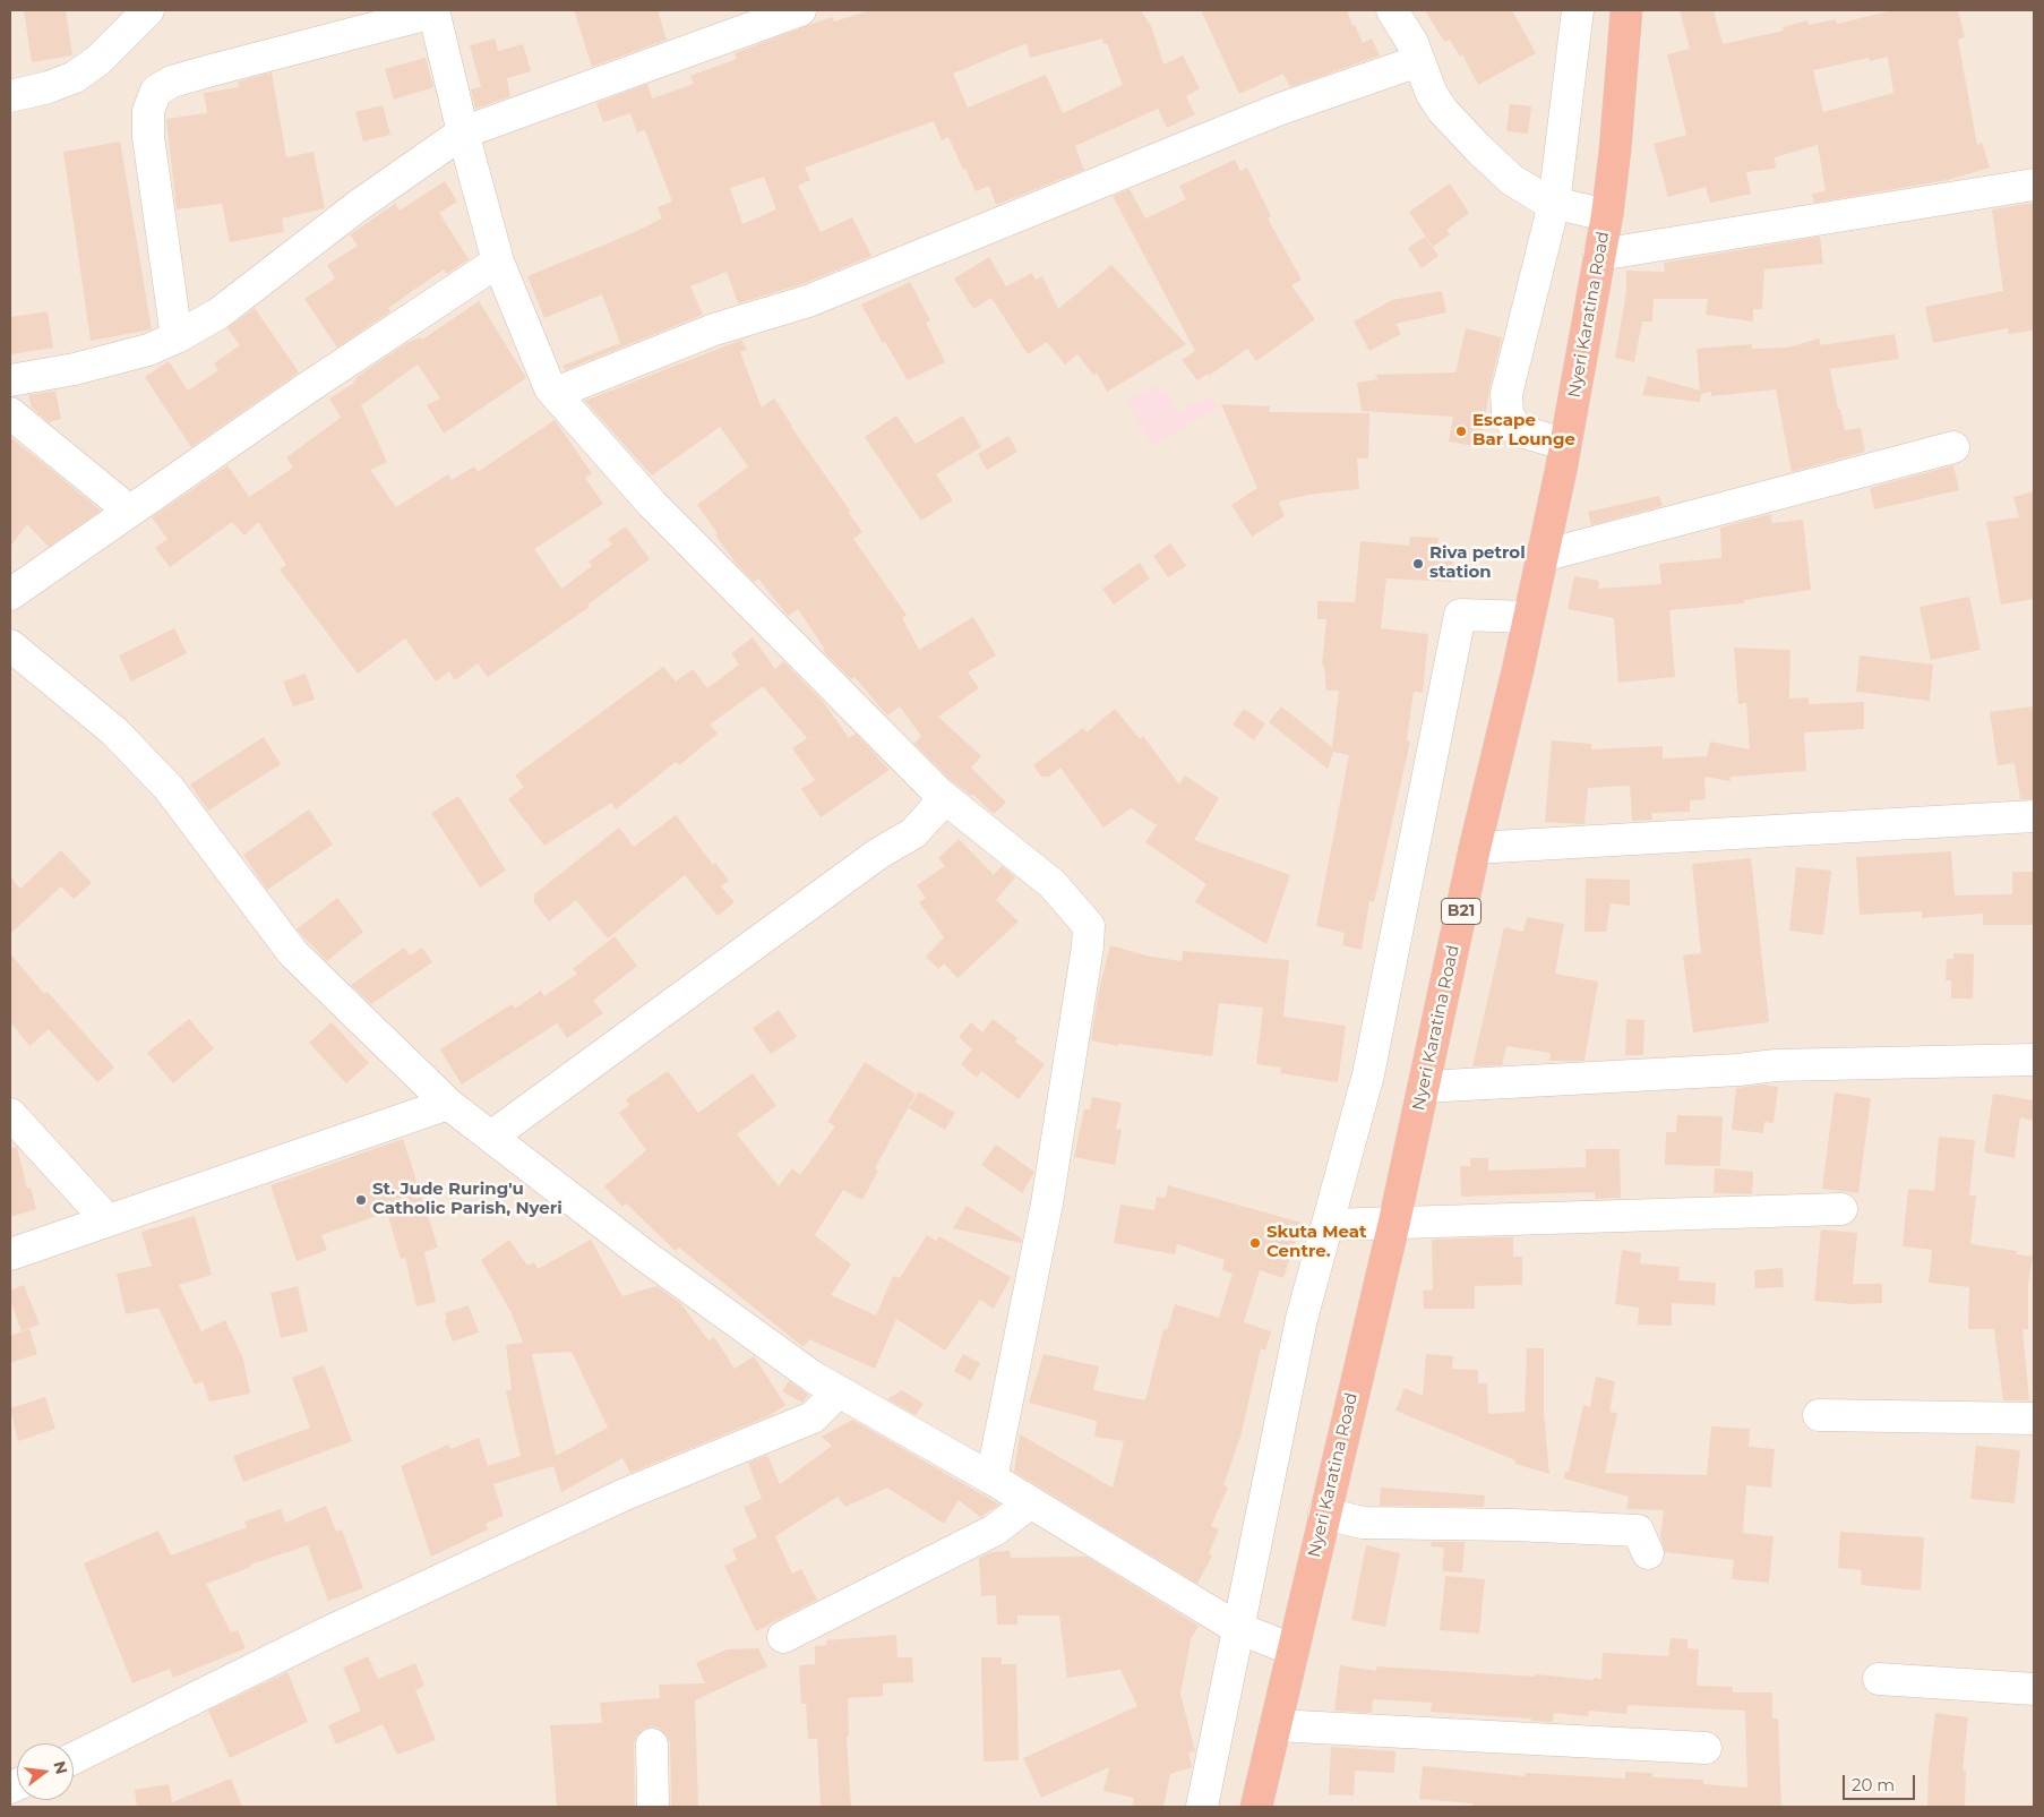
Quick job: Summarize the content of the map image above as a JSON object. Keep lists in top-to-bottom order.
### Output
{
  "streets": {
    "highway": ["Nyeri Karatina Road", "B21"]
  },
  "places": [
    "Escape Bar Lounge",
    "Riva petrol station",
    "St. Jude Ruring'u Catholic Parish, Nyeri",
    "Skuta Meat Centre."
  ],
  "scale_bar": "20 m",
  "north": "right"
}
